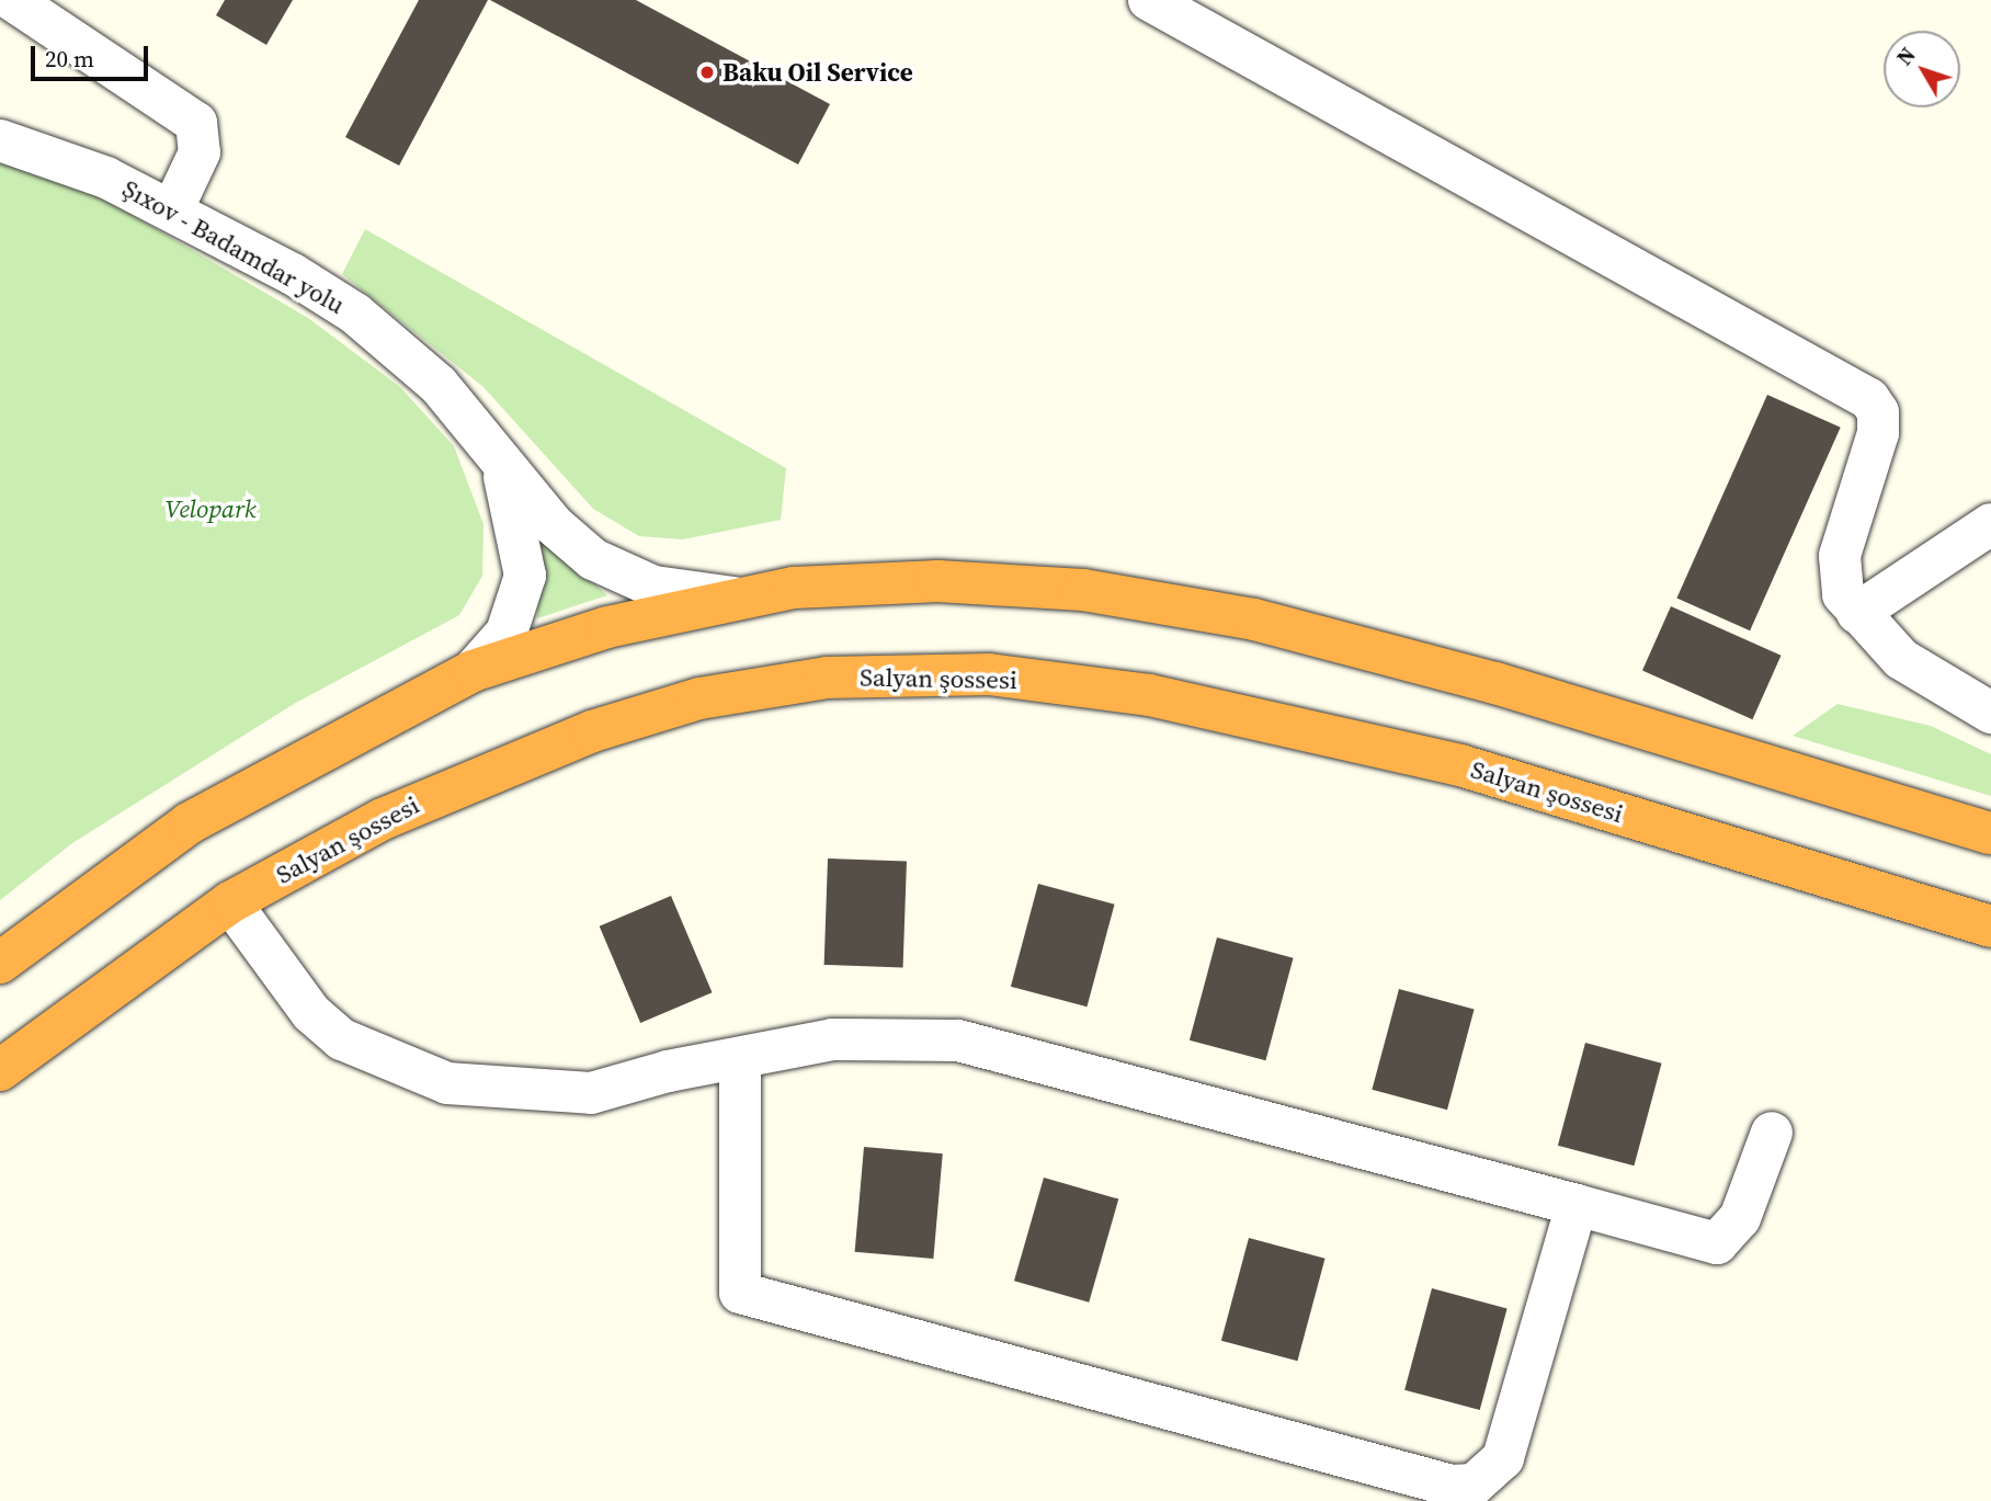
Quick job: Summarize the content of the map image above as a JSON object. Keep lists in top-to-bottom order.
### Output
{
  "streets": {
    "highway": ["Salyan şossesi"],
    "street": ["Şıxov - Badamdar yolu"]
  },
  "parks": ["Velopark"],
  "places": ["Baku Oil Service"],
  "scale_bar": "20 m",
  "north": "top left"
}
